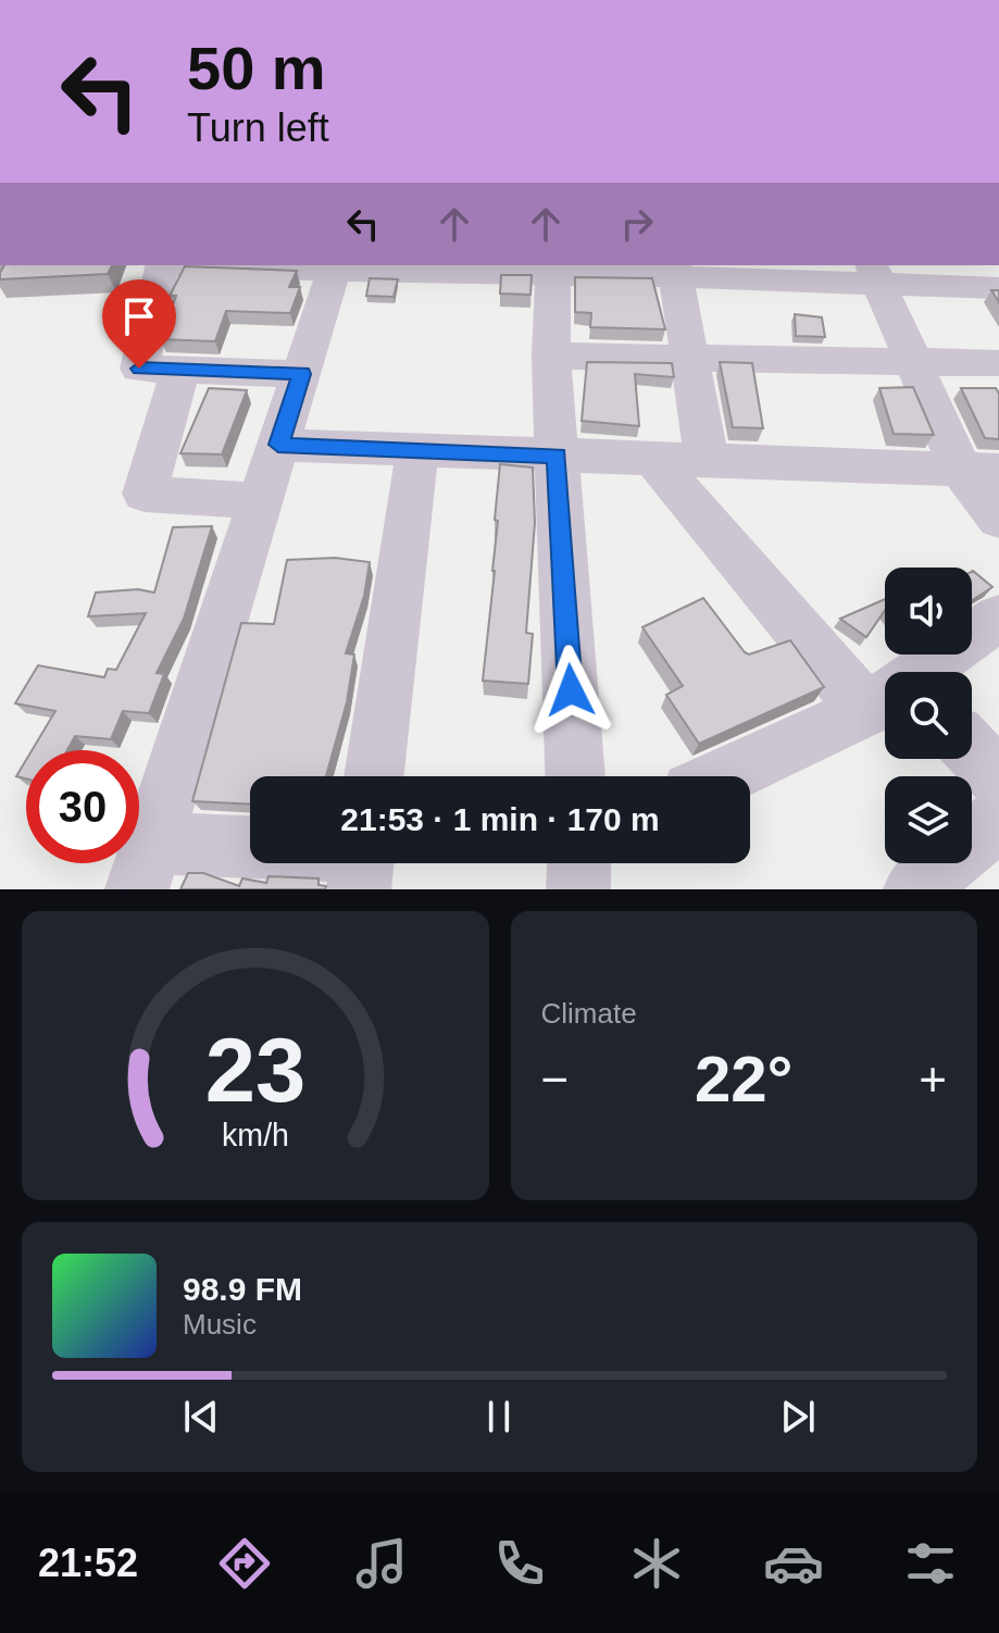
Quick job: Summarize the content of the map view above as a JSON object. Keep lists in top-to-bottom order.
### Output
{
  "page": {
    "turn": ["50 m", "Turn left"],
    "limit": "30",
    "trip": "21:53 · 1 min · 170 m",
    "tile": "Climate",
    "heat": ["−", "22°", "+"],
    "song": ["98.9 FM", "Music"],
    "tabs": "21:52",
    "gauge": ["23", "km/h"]
  }
}
